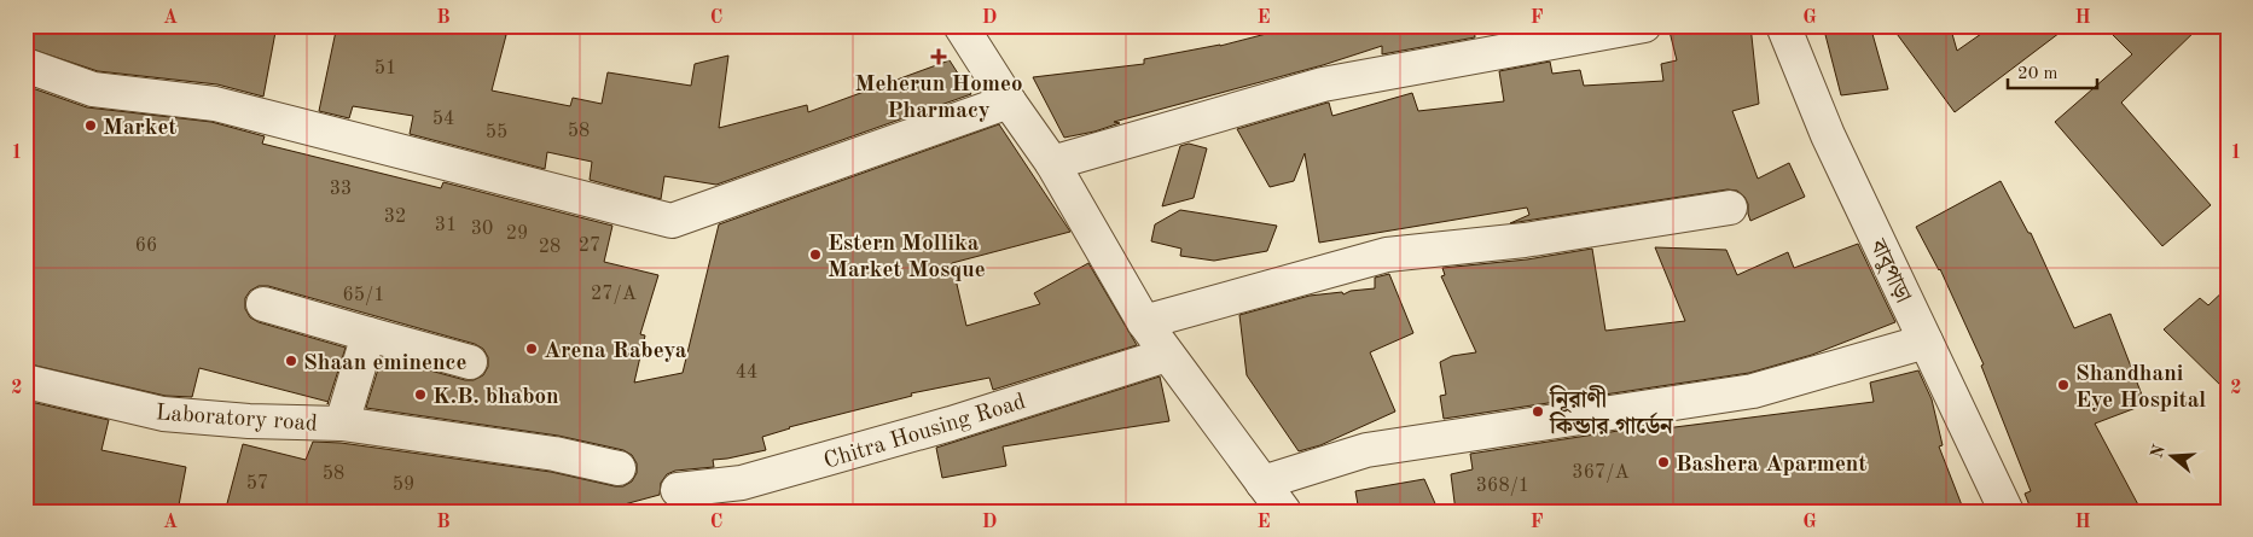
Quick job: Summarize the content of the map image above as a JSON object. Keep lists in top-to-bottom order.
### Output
{
  "streets": {
    "street": ["বাবুপাড়া", "Laboratory road", "Chitra Housing Road"]
  },
  "places": {
    "health": ["Meherun Homeo Pharmacy"],
    "other": [
      "Market",
      "Estern Mollika Market Mosque",
      "Arena Rabeya",
      "Shaan eminence",
      "Shandhani Eye Hospital",
      "K.B. bhabon",
      "নিূরাণী কিন্ডার গার্ডেন",
      "Bashera Aparment"
    ]
  },
  "house_numbers": [
    "51",
    "54",
    "58",
    "55",
    "33",
    "32",
    "31",
    "30",
    "29",
    "66",
    "27",
    "28",
    "27/A",
    "65/1",
    "44",
    "367/A",
    "58",
    "57",
    "59",
    "368/1"
  ],
  "scale_bar": "20 m",
  "north": "left",
  "grid": {
    "columns": [
      "A",
      "B",
      "C",
      "D",
      "E",
      "F",
      "G",
      "H"
    ],
    "rows": ["1", "2"]
  }
}
